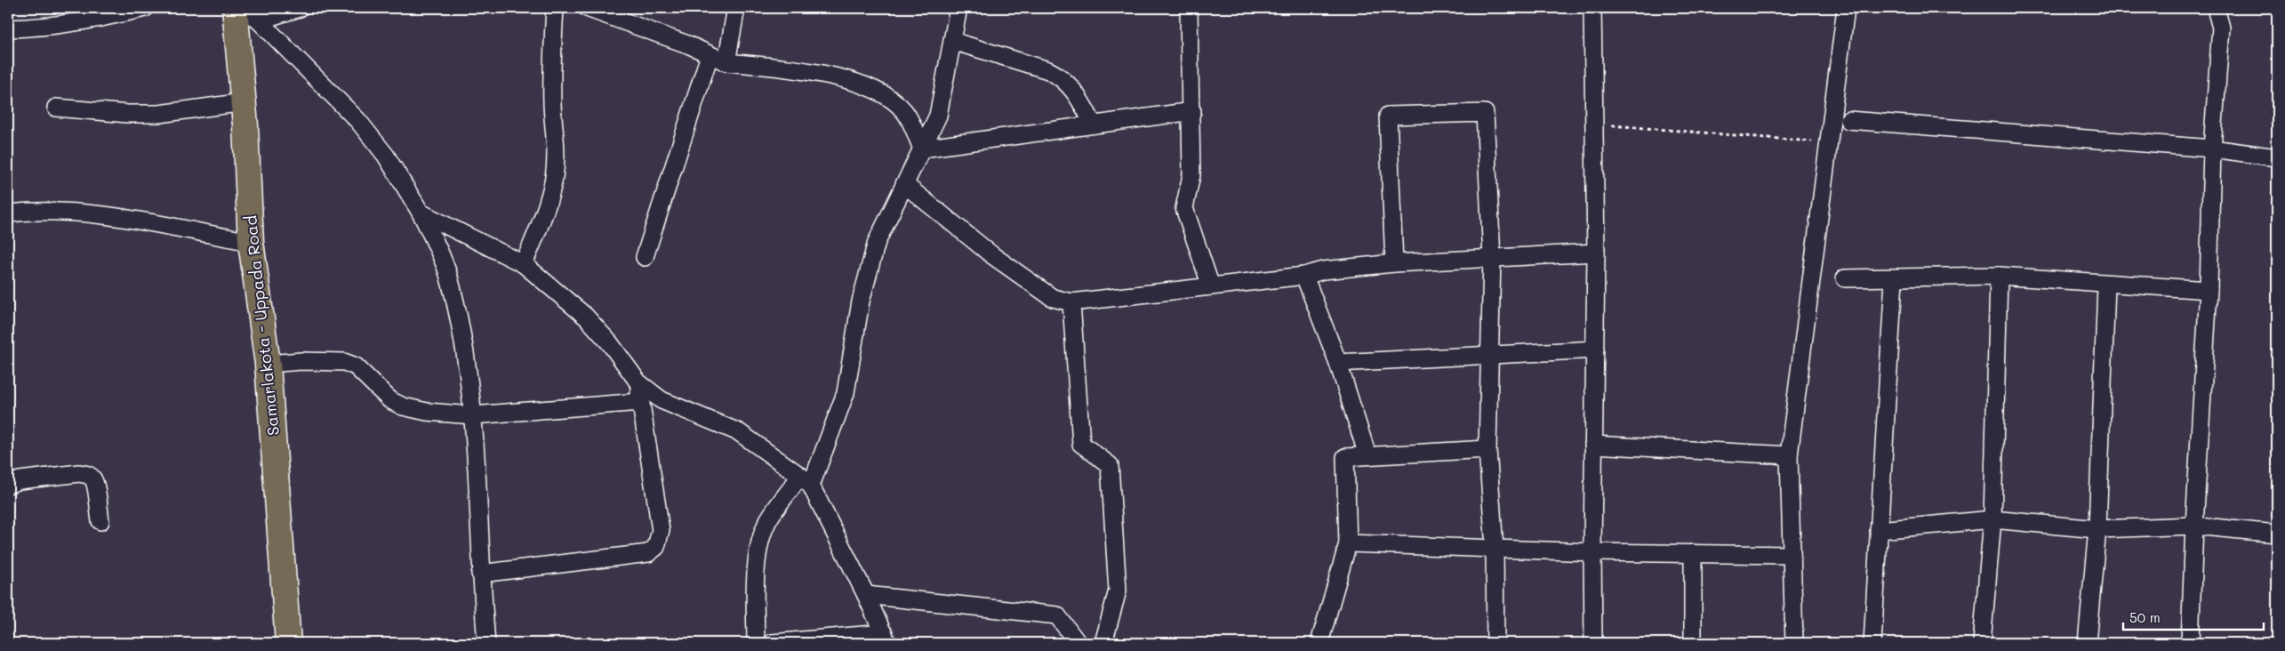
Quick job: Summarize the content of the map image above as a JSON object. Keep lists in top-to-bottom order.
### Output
{
  "streets": {
    "main road": ["Samarlakota - Uppada Road"]
  },
  "scale_bar": "50 m"
}
